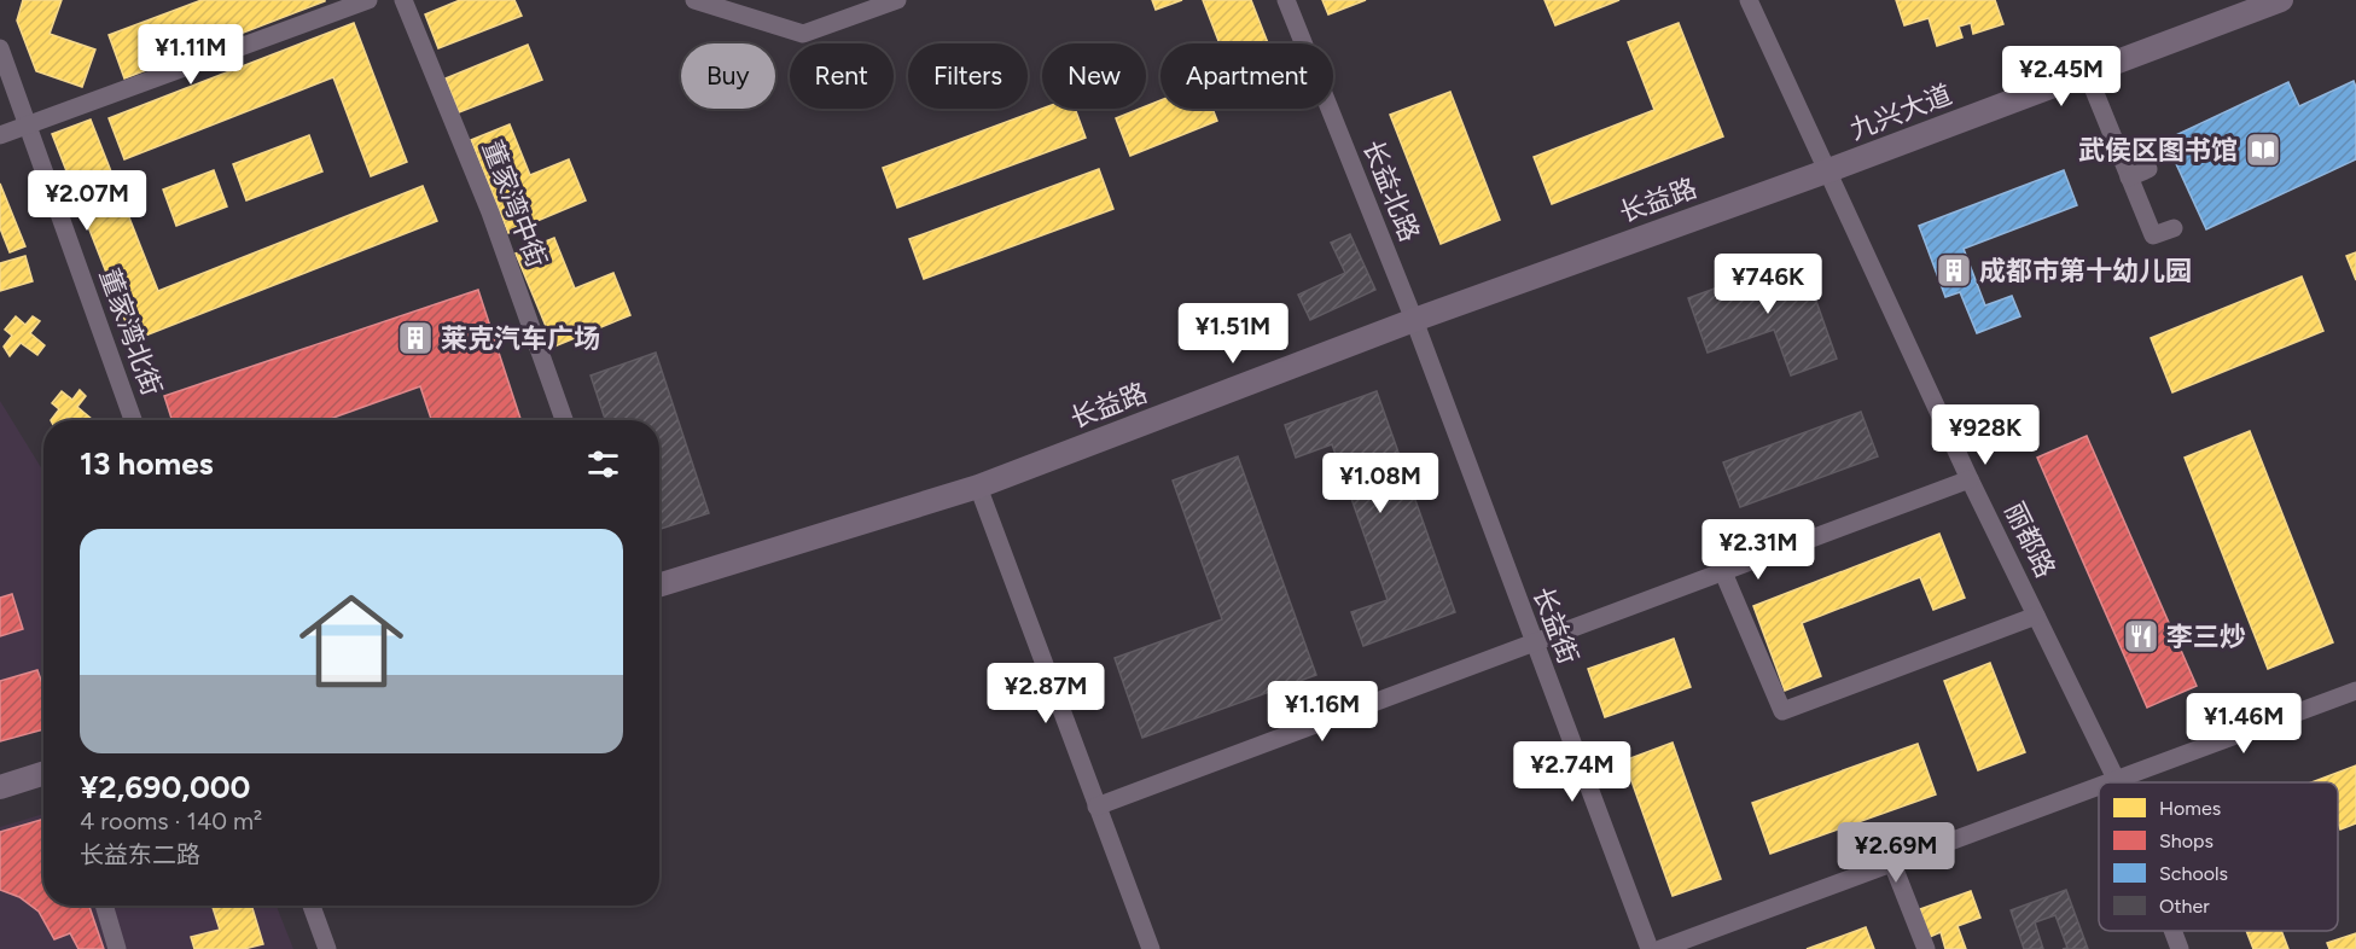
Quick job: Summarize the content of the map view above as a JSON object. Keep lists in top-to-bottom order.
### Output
{
  "streets": {
    "main road": ["九兴大道", "长益路"],
    "street": [
      "长益北路",
      "董家湾中街",
      "董家湾北街",
      "丽都路",
      "长益街"
    ]
  },
  "crossings": [
    ["九兴大道", "长益路"],
    ["九兴大道", "丽都路"],
    ["长益北路", "长益路"],
    ["长益北路", "长益街"],
    ["长益路", "丽都路"],
    ["长益路", "长益街"]
  ],
  "places": {
    "library": ["武侯区图书馆"],
    "building": ["成都市第十幼儿园", "莱克汽车广场"],
    "restaurant": ["李三炒"]
  },
  "legend": [
    "Homes",
    "Shops",
    "Schools",
    "Other"
  ],
  "page": {
    "price": [
      "¥1.11M",
      "¥2.45M",
      "¥2.07M",
      "¥746K",
      "¥1.51M",
      "¥928K",
      "¥1.08M",
      "¥2.31M",
      "¥2.87M",
      "¥1.16M",
      "¥1.46M",
      "¥2.74M",
      "¥2.69M"
    ],
    "chip": [
      "Buy",
      "Rent",
      "Filters",
      "New",
      "Apartment"
    ],
    "heading": "13 homes",
    "list": [
      {
        "name": "¥2,690,000",
        "note": "4 rooms · 140 m² · 长益东二路"
      }
    ]
  }
}
